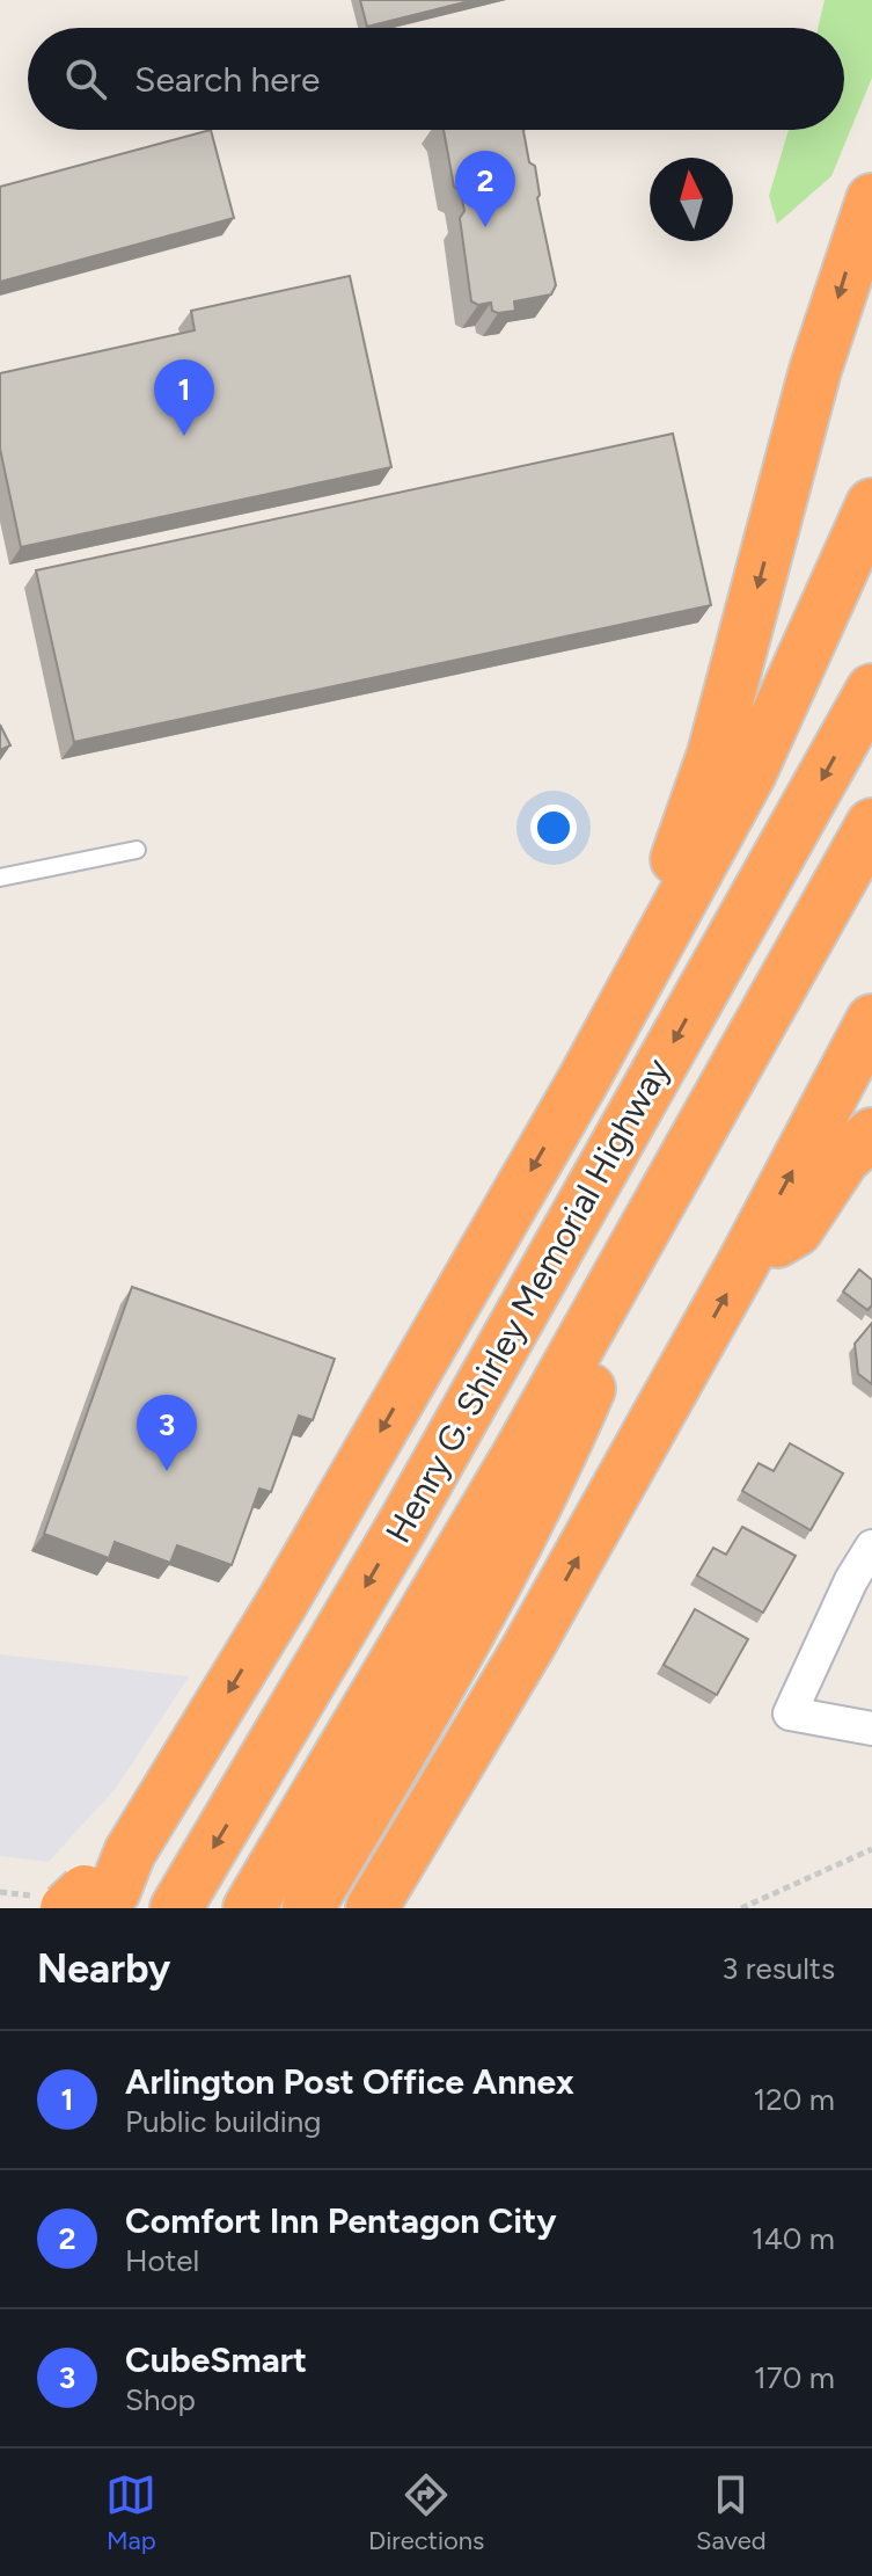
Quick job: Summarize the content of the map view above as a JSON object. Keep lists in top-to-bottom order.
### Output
{
  "streets": {
    "highway": ["Henry G. Shirley Memorial Highway"]
  },
  "north": "top",
  "page": {
    "search": "Search here",
    "pins": ["2", "1", "3"],
    "heading": ["Nearby", "3 results"],
    "list": [
      {
        "mark": "1",
        "name": "Arlington Post Office Annex",
        "note": "Public building",
        "value": "120 m"
      },
      {
        "mark": "2",
        "name": "Comfort Inn Pentagon City",
        "note": "Hotel",
        "value": "140 m"
      },
      {
        "mark": "3",
        "name": "CubeSmart",
        "note": "Shop",
        "value": "170 m"
      }
    ],
    "nav": ["Map", "Directions", "Saved"]
  }
}
